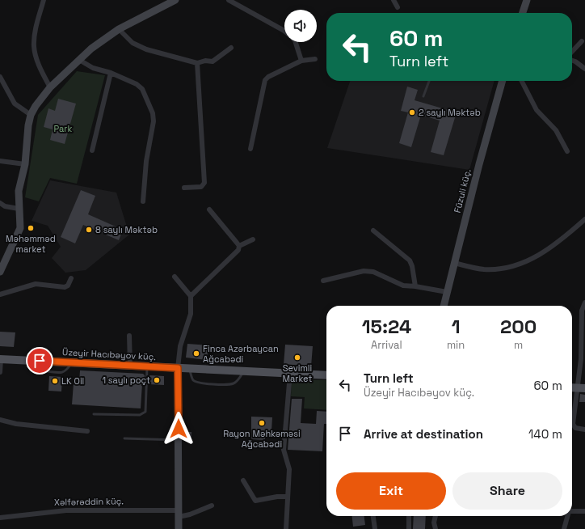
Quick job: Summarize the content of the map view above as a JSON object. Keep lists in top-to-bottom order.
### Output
{
  "streets": {
    "main road": ["Üzeyir Hacıbəyov küç."],
    "street": ["Füzuli küç.", "Xəlfərəddin küç."]
  },
  "parks": ["Park"],
  "places": [
    "2 saylı Məktəb",
    "Məhəmməd market",
    "8 saylı Məktəb",
    "Finca Azərbaycan Ağcabədi",
    "Sevimli Market",
    "1 saylı poçt",
    "LK Oil",
    "Rayon Məhkəməsi Ağcabədi"
  ],
  "page": {
    "turn": ["60 m", "Turn left"],
    "eta": [
      "15:24",
      "Arrival",
      "1",
      "min",
      "200",
      "m"
    ],
    "list": [
      {
        "name": "Turn left",
        "note": "Üzeyir Hacıbəyov küç.",
        "value": "60 m"
      },
      {
        "name": "Arrive at destination",
        "value": "140 m"
      }
    ],
    "buttons": ["Exit", "Share"]
  }
}
